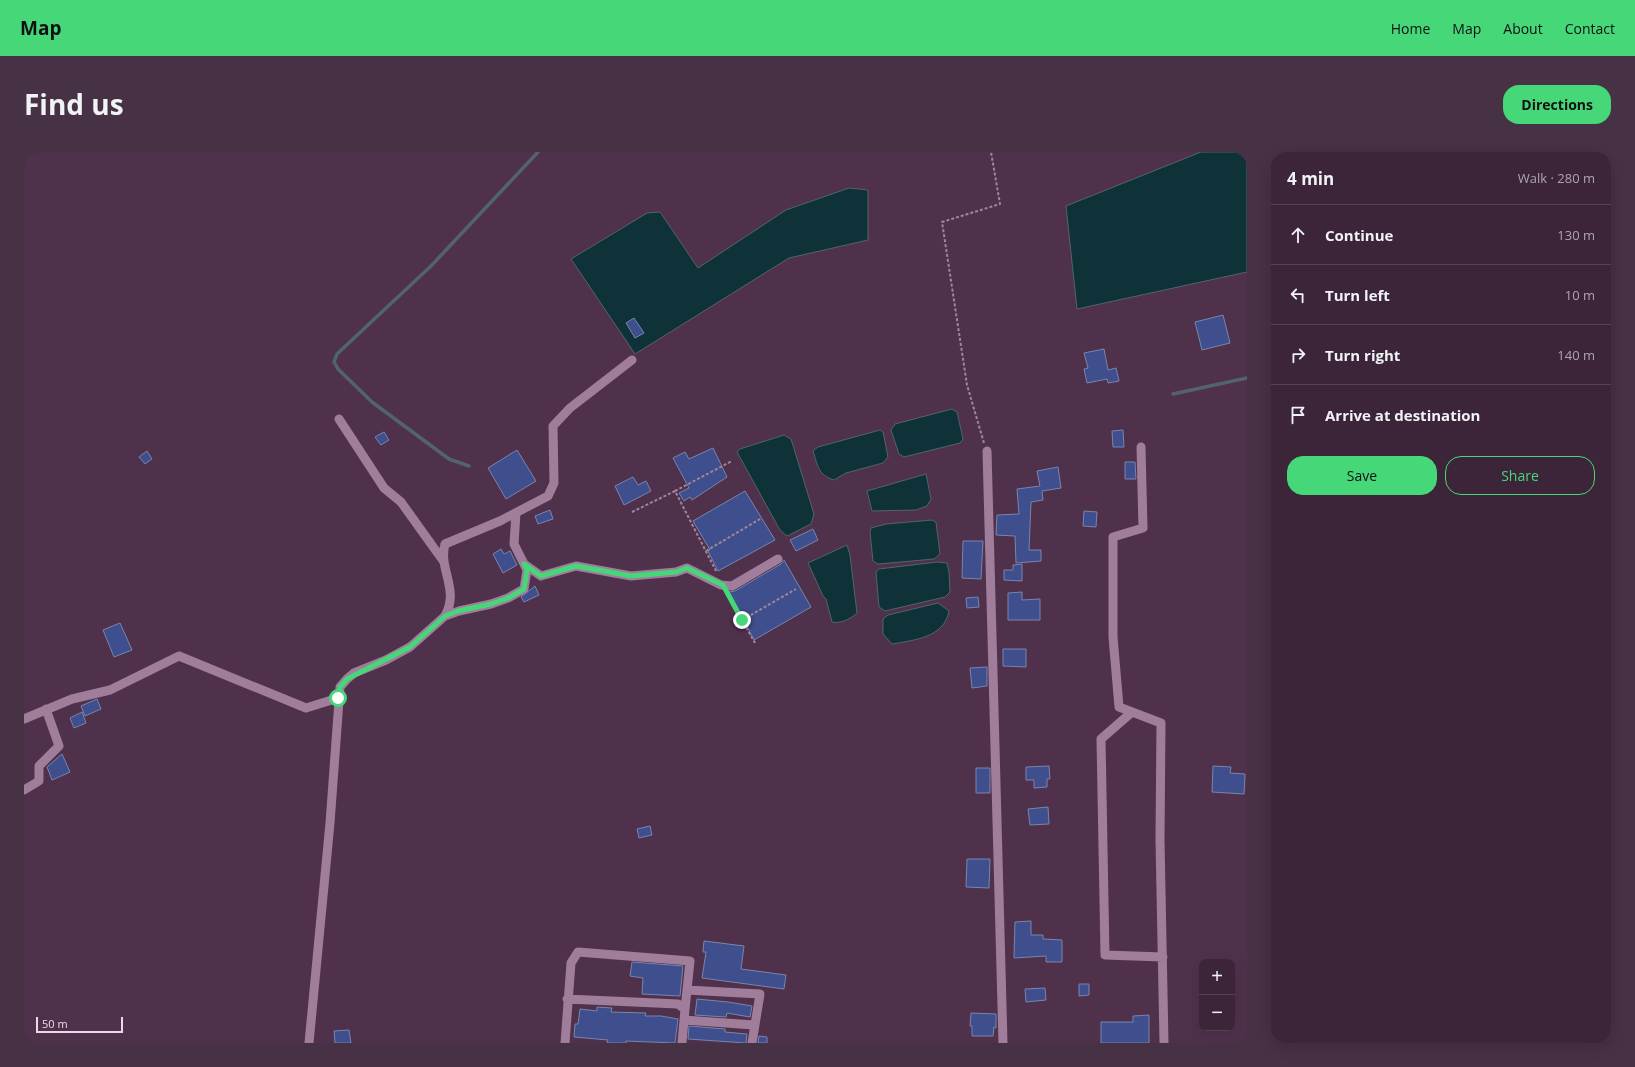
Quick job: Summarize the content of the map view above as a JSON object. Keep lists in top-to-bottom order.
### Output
{
  "scale_bar": "50 m",
  "page": {
    "header": "Map",
    "nav": [
      "Home",
      "Map",
      "About",
      "Contact"
    ],
    "title": "Find us",
    "buttons": [
      "Directions",
      ["Save", "Share"]
    ],
    "heading": ["4 min", "Walk · 280 m"],
    "list": [
      ["Continue", "130 m"],
      ["Turn left", "10 m"],
      ["Turn right", "140 m"],
      "Arrive at destination"
    ],
    "map_buttons": ["+", "−"],
    "scale": "50 m"
  }
}
